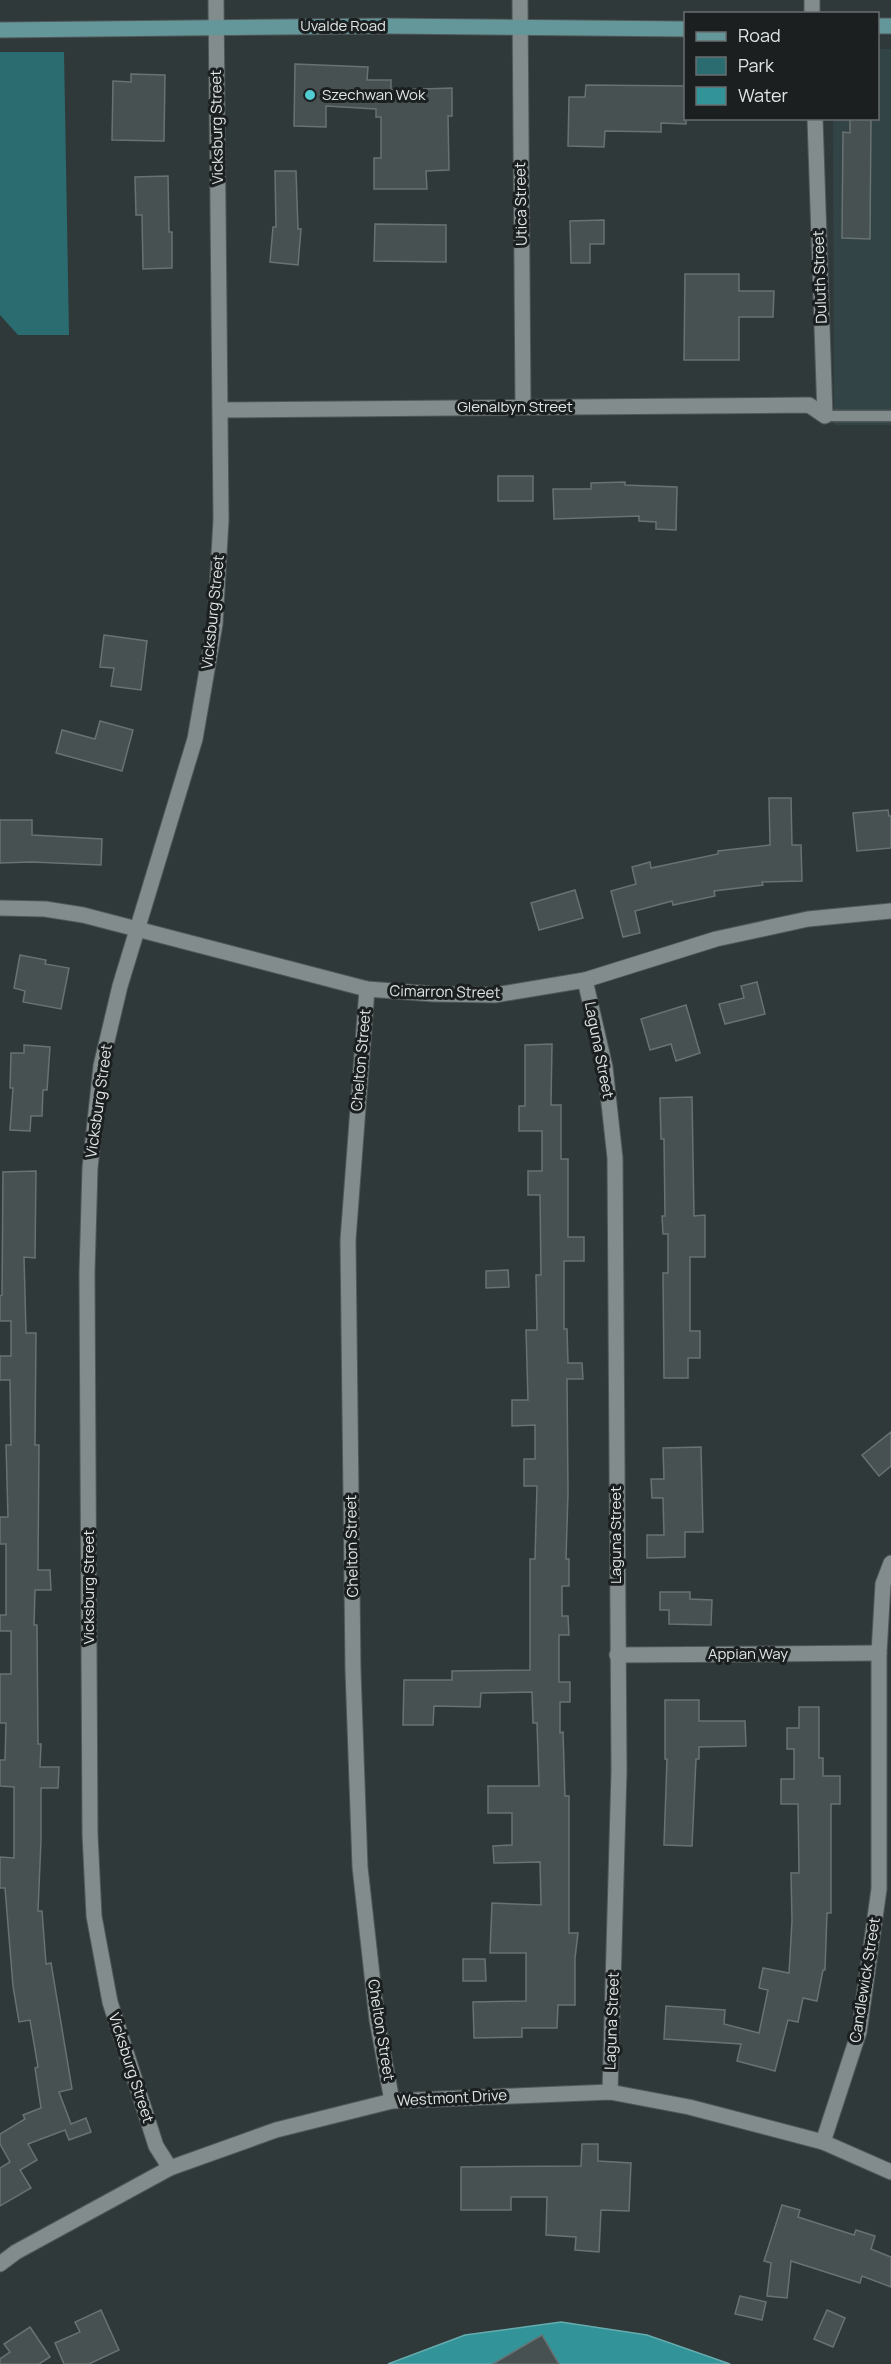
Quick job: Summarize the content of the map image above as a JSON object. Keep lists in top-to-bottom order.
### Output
{
  "streets": {
    "main road": ["Uvalde Road"],
    "street": [
      "Vicksburg Street",
      "Utica Street",
      "Duluth Street",
      "Glenalbyn Street",
      "Cimarron Street",
      "Laguna Street",
      "Chelton Street",
      "Appian Way",
      "Candlewick Street",
      "Westmont Drive"
    ]
  },
  "crossings": [
    ["Uvalde Road", "Vicksburg Street"],
    ["Uvalde Road", "Utica Street"],
    ["Vicksburg Street", "Glenalbyn Street"],
    ["Vicksburg Street", "Cimarron Street"],
    ["Vicksburg Street", "Westmont Drive"],
    ["Utica Street", "Glenalbyn Street"],
    ["Duluth Street", "Glenalbyn Street"],
    ["Cimarron Street", "Laguna Street"],
    ["Cimarron Street", "Chelton Street"],
    ["Laguna Street", "Appian Way"],
    ["Laguna Street", "Westmont Drive"],
    ["Chelton Street", "Westmont Drive"],
    ["Appian Way", "Candlewick Street"],
    ["Candlewick Street", "Westmont Drive"]
  ],
  "places": ["Szechwan Wok"],
  "legend": ["Road", "Park", "Water"]
}
